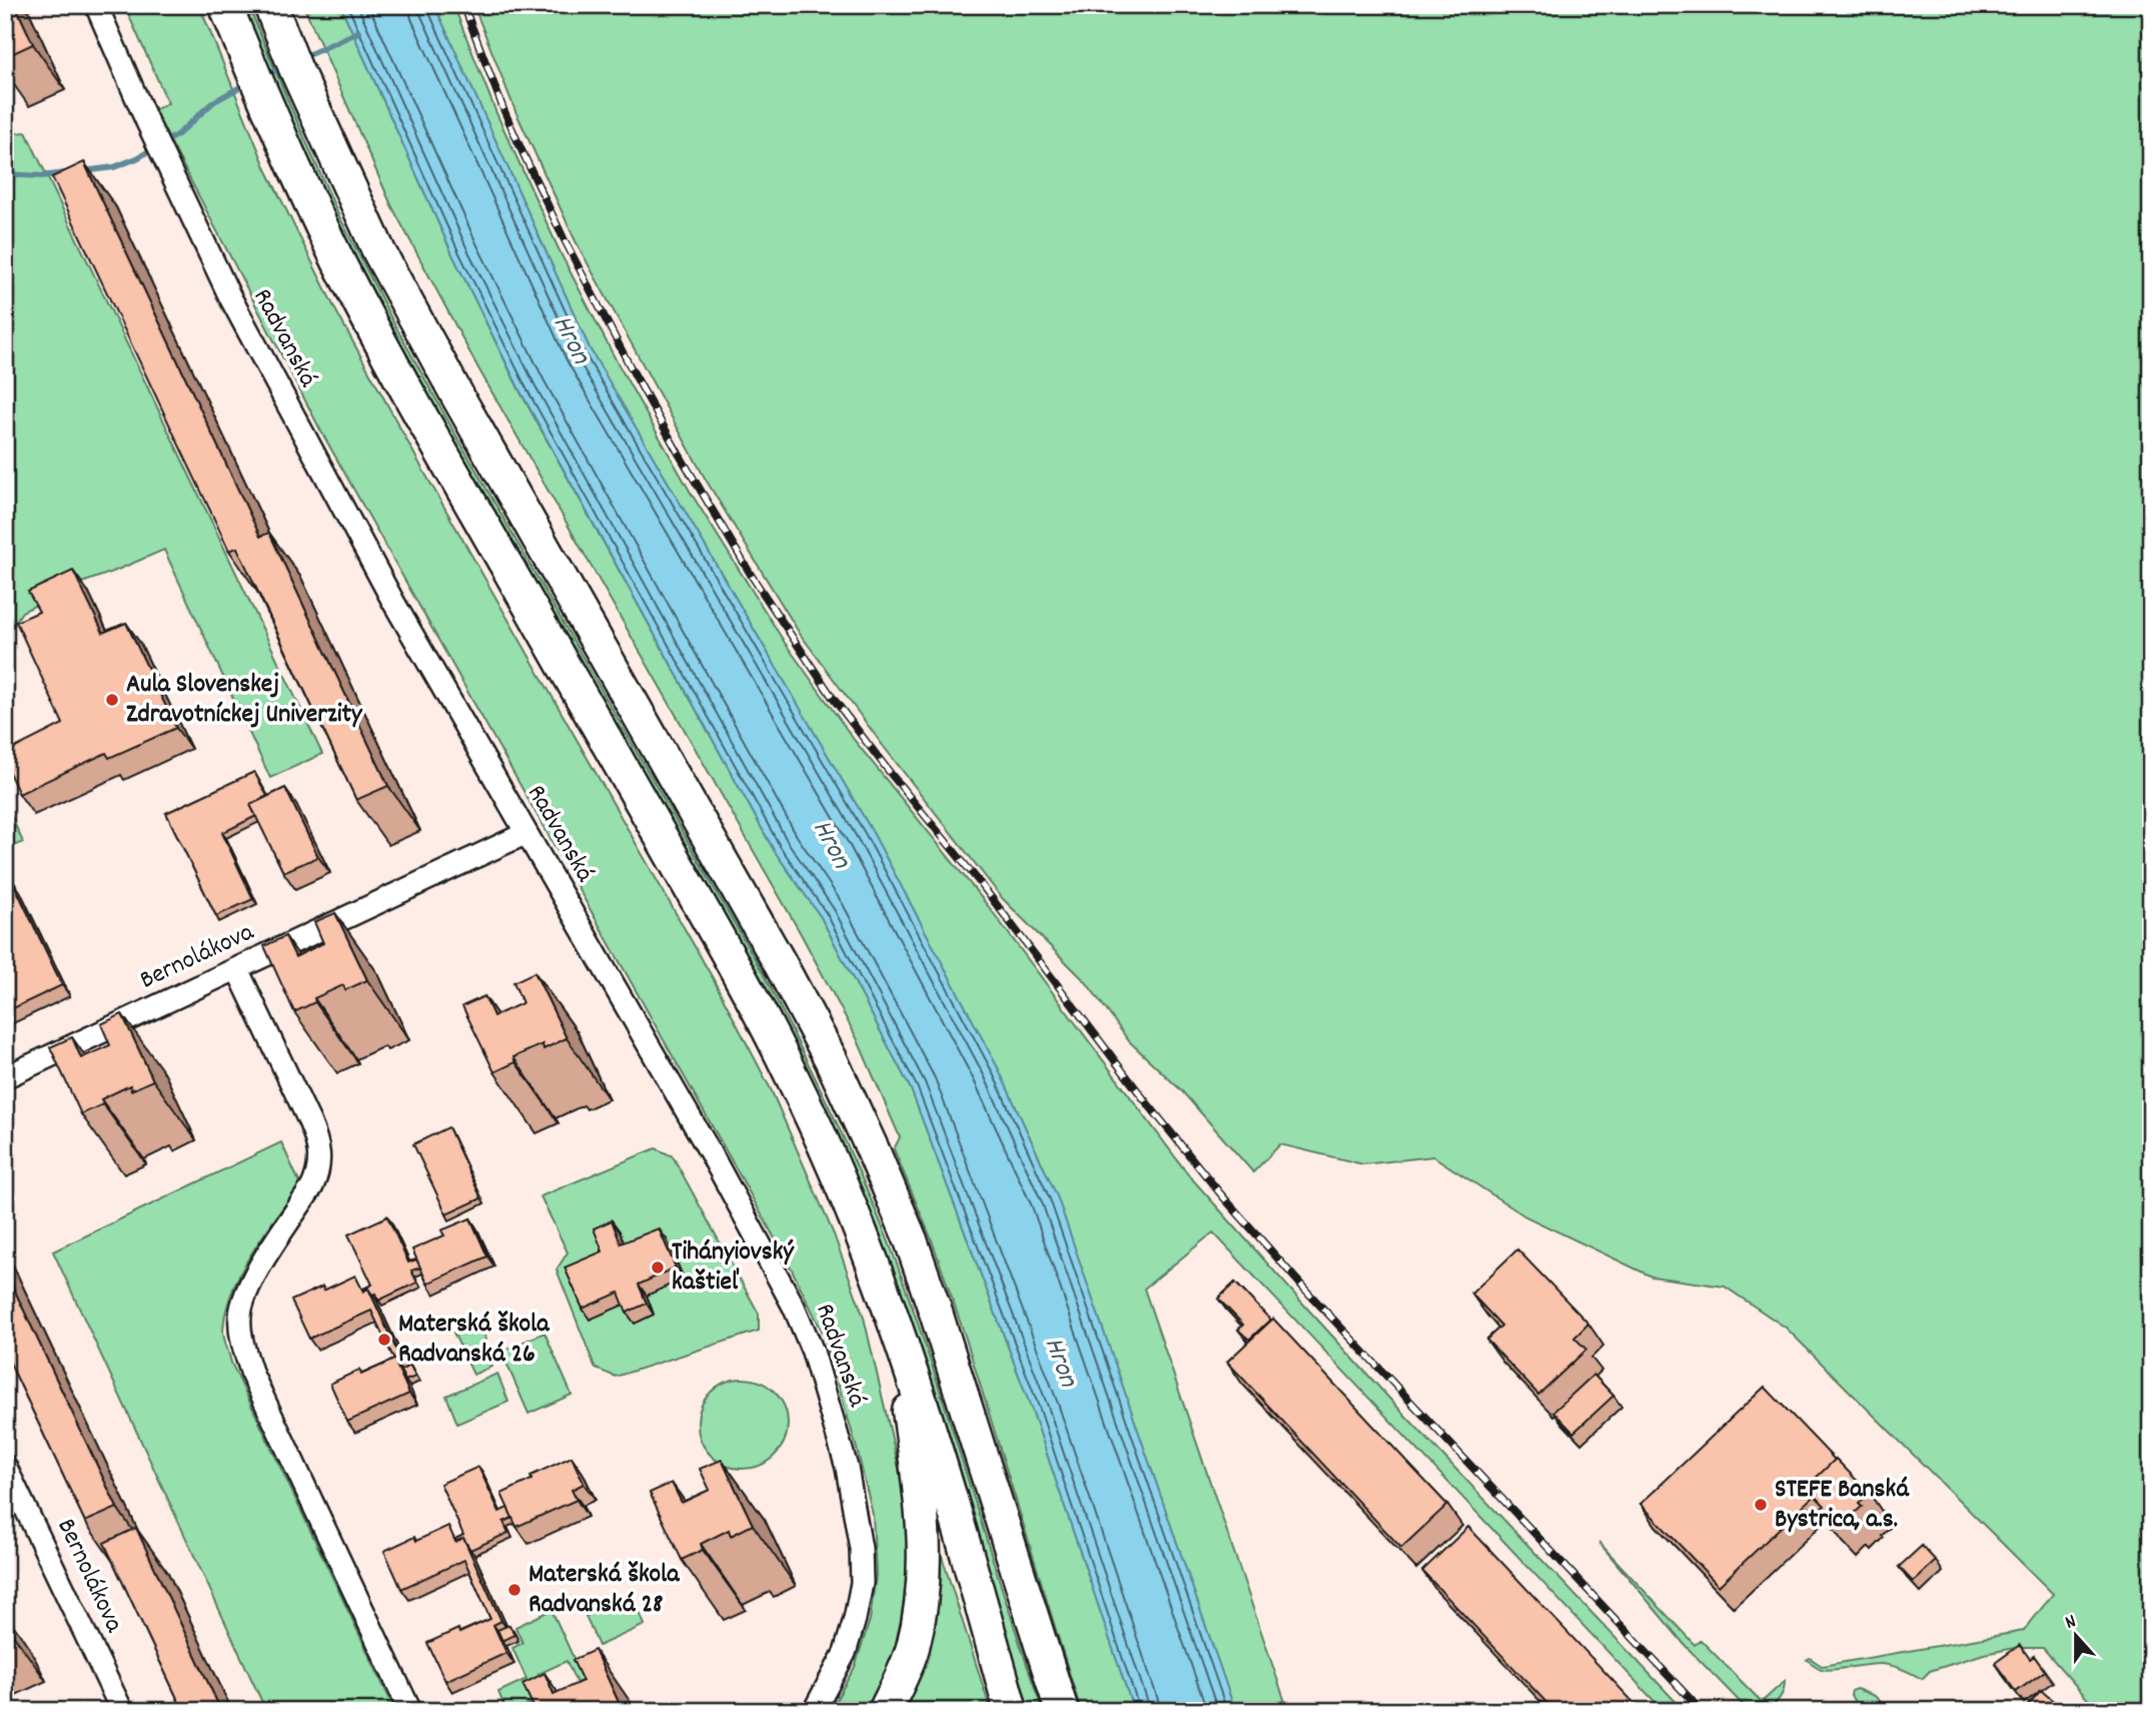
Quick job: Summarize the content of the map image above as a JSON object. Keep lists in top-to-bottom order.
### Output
{
  "streets": {
    "street": ["Radvanská", "Bernolákova"]
  },
  "crossings": [
    ["Radvanská", "Bernolákova"]
  ],
  "water": ["Hron"],
  "places": [
    "Aula Slovenskej Zdravotníckej Univerzity",
    "Tihányiovský kaštieľ",
    "Materská škola Radvanská 26",
    "STEFE Banská Bystrica, a.s.",
    "Materská škola Radvanská 28"
  ],
  "north": "top"
}
